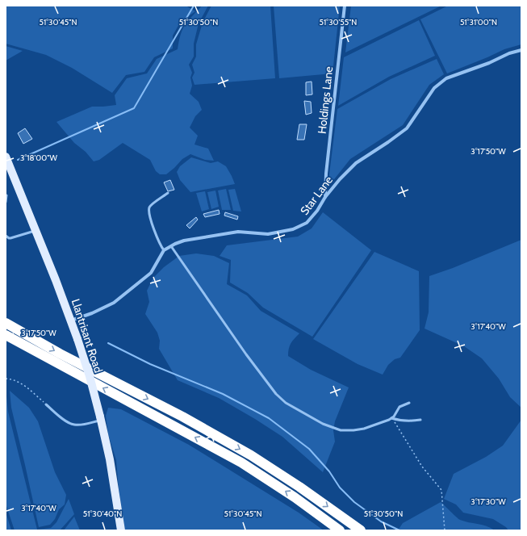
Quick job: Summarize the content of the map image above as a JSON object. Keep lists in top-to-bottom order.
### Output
{
  "streets": {
    "main road": ["Llantrisant Road"],
    "street": ["Holdings Lane", "Star Lane"]
  },
  "crossings": [
    ["Holdings Lane", "Star Lane"]
  ],
  "coordinates": [
    "51°30'45\"N",
    "51°30'50\"N",
    "51°31'00\"N",
    "51°30'55\"N",
    "3°17'50\"W",
    "3°18'00\"W",
    "3°17'40\"W",
    "3°17'30\"W",
    "51°30'40\"N"
  ]
}
